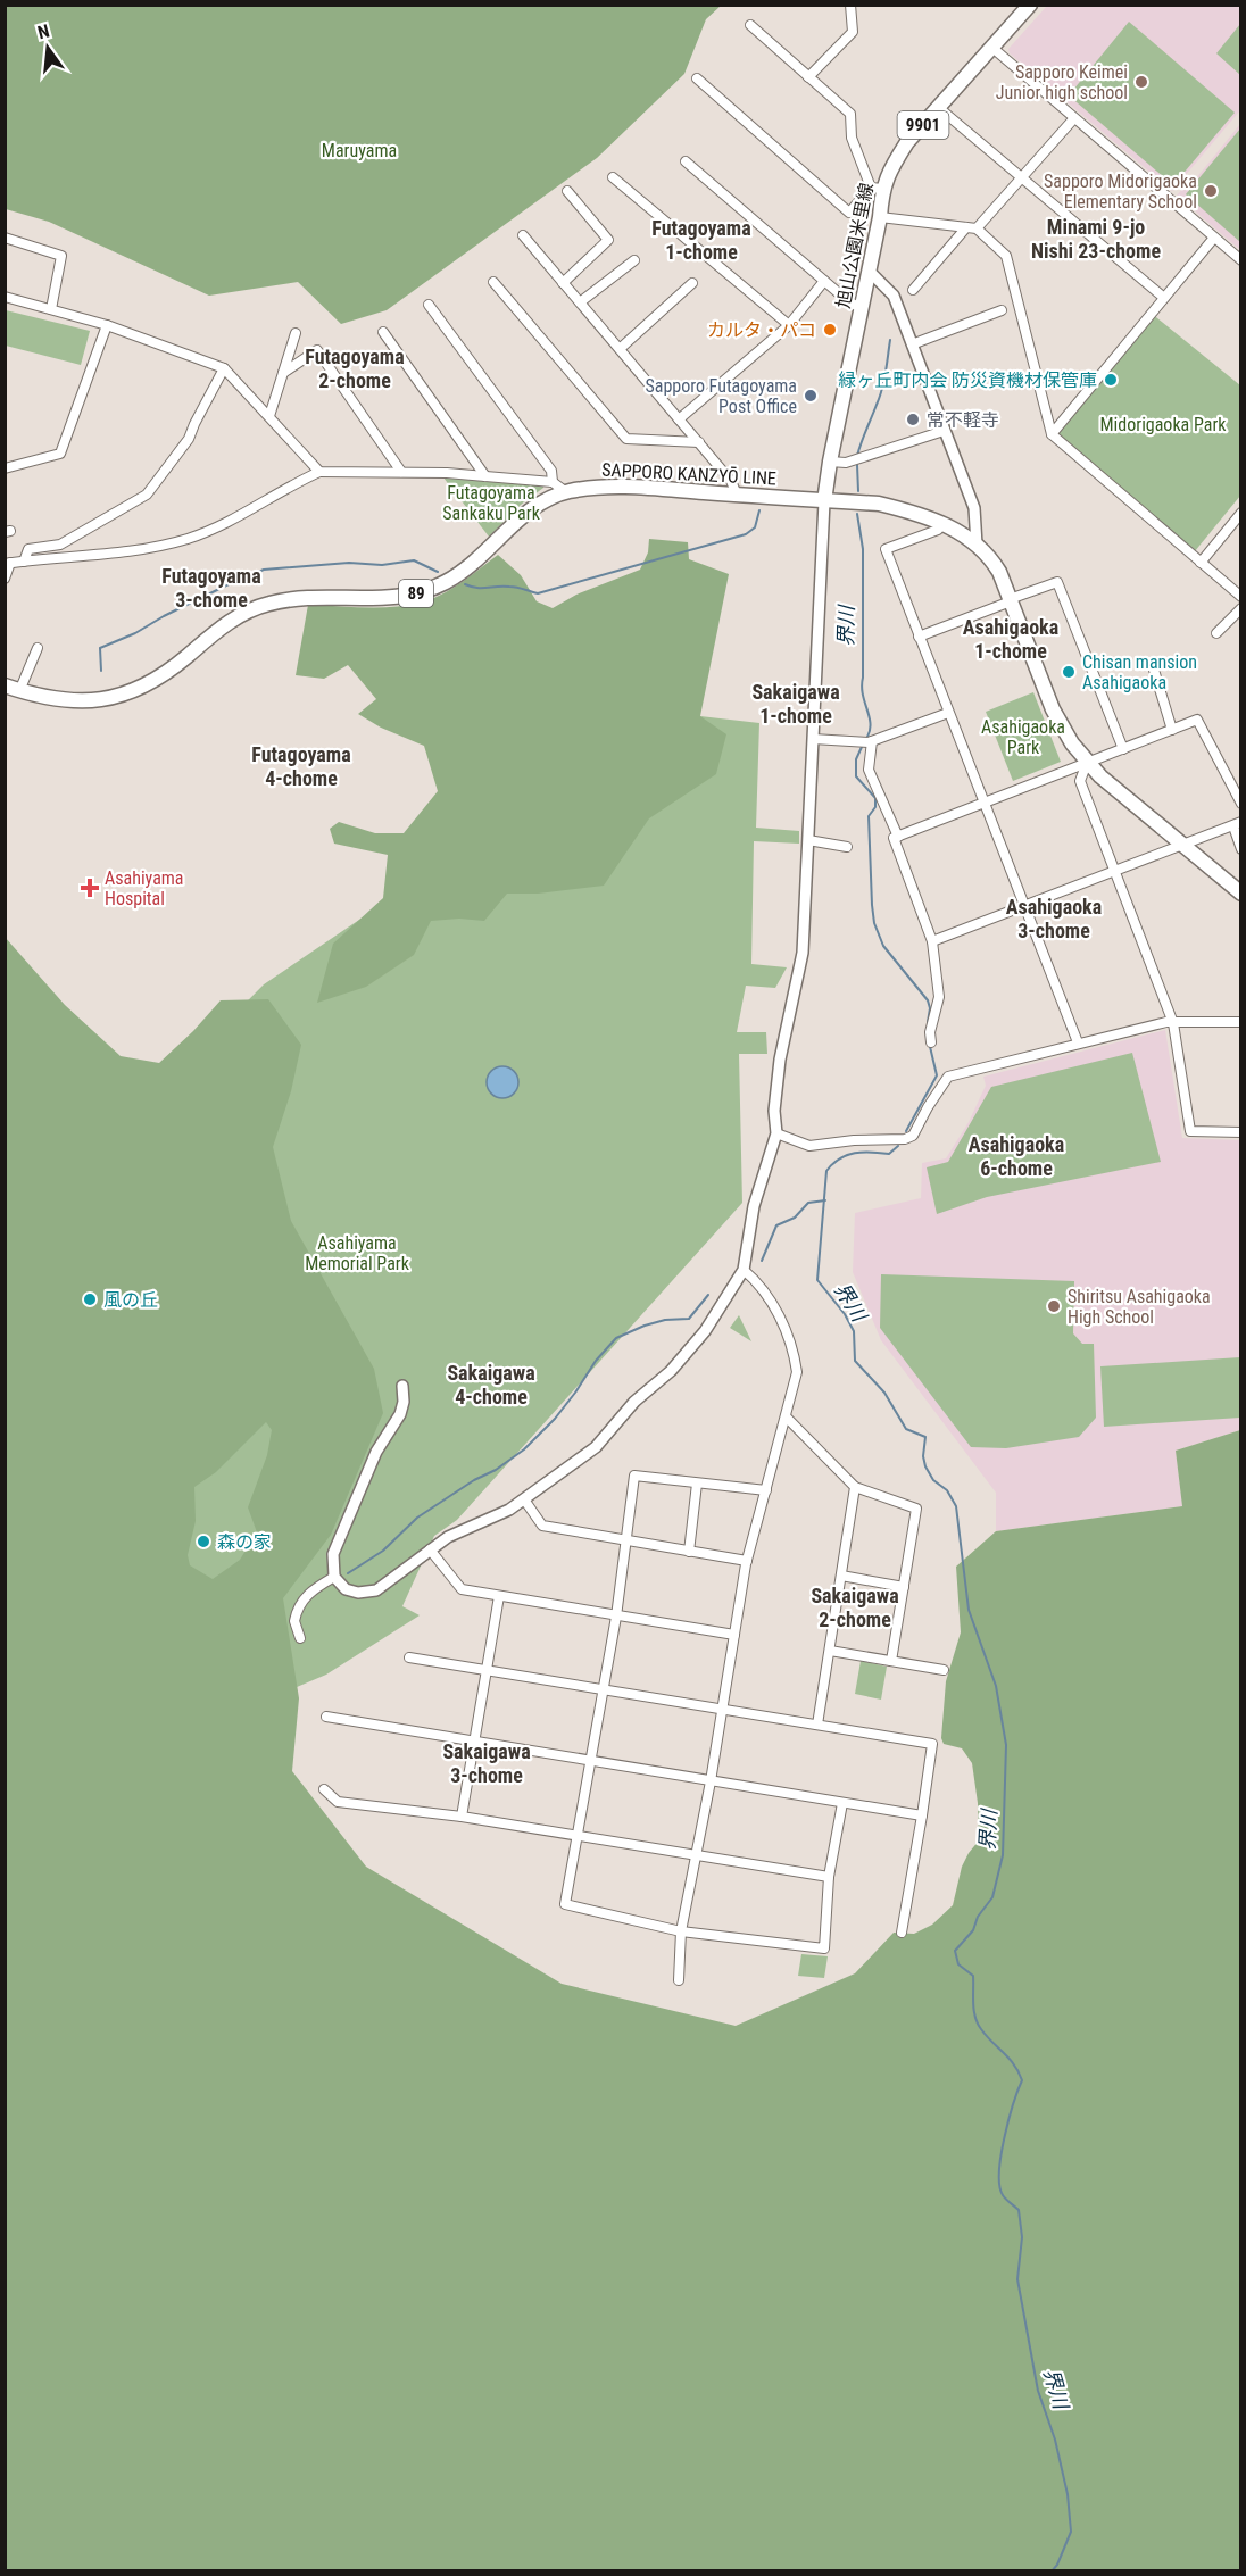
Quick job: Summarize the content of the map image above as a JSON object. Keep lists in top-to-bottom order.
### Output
{
  "streets": {
    "main road": [
      "9901",
      "旭山公園米里線",
      "SAPPORO KANZYŌ LINE",
      "89"
    ]
  },
  "crossings": [
    ["旭山公園米里線", "SAPPORO KANZYŌ LINE"]
  ],
  "districts": [
    "Minami 9-jo Nishi 23-chome",
    "Futagoyama 1-chome",
    "Futagoyama 2-chome",
    "Futagoyama 3-chome",
    "Asahigaoka 1-chome",
    "Sakaigawa 1-chome",
    "Futagoyama 4-chome",
    "Asahigaoka 3-chome",
    "Asahigaoka 6-chome",
    "Sakaigawa 4-chome",
    "Sakaigawa 2-chome",
    "Sakaigawa 3-chome"
  ],
  "water": ["界川"],
  "parks": [
    "Maruyama",
    "Midorigaoka Park",
    "Futagoyama Sankaku Park",
    "Asahigaoka Park",
    "Asahiyama Memorial Park"
  ],
  "places": {
    "other": [
      "Sapporo Keimei Junior high school",
      "Sapporo Midorigaoka Elementary School",
      "カルタ・パコ",
      "緑ヶ丘町内会 防災資機材保管庫",
      "Sapporo Futagoyama Post Office",
      "常不軽寺",
      "Chisan mansion Asahigaoka",
      "風の丘",
      "Shiritsu Asahigaoka High School",
      "森の家"
    ],
    "health": ["Asahiyama Hospital"]
  },
  "north": "top"
}
